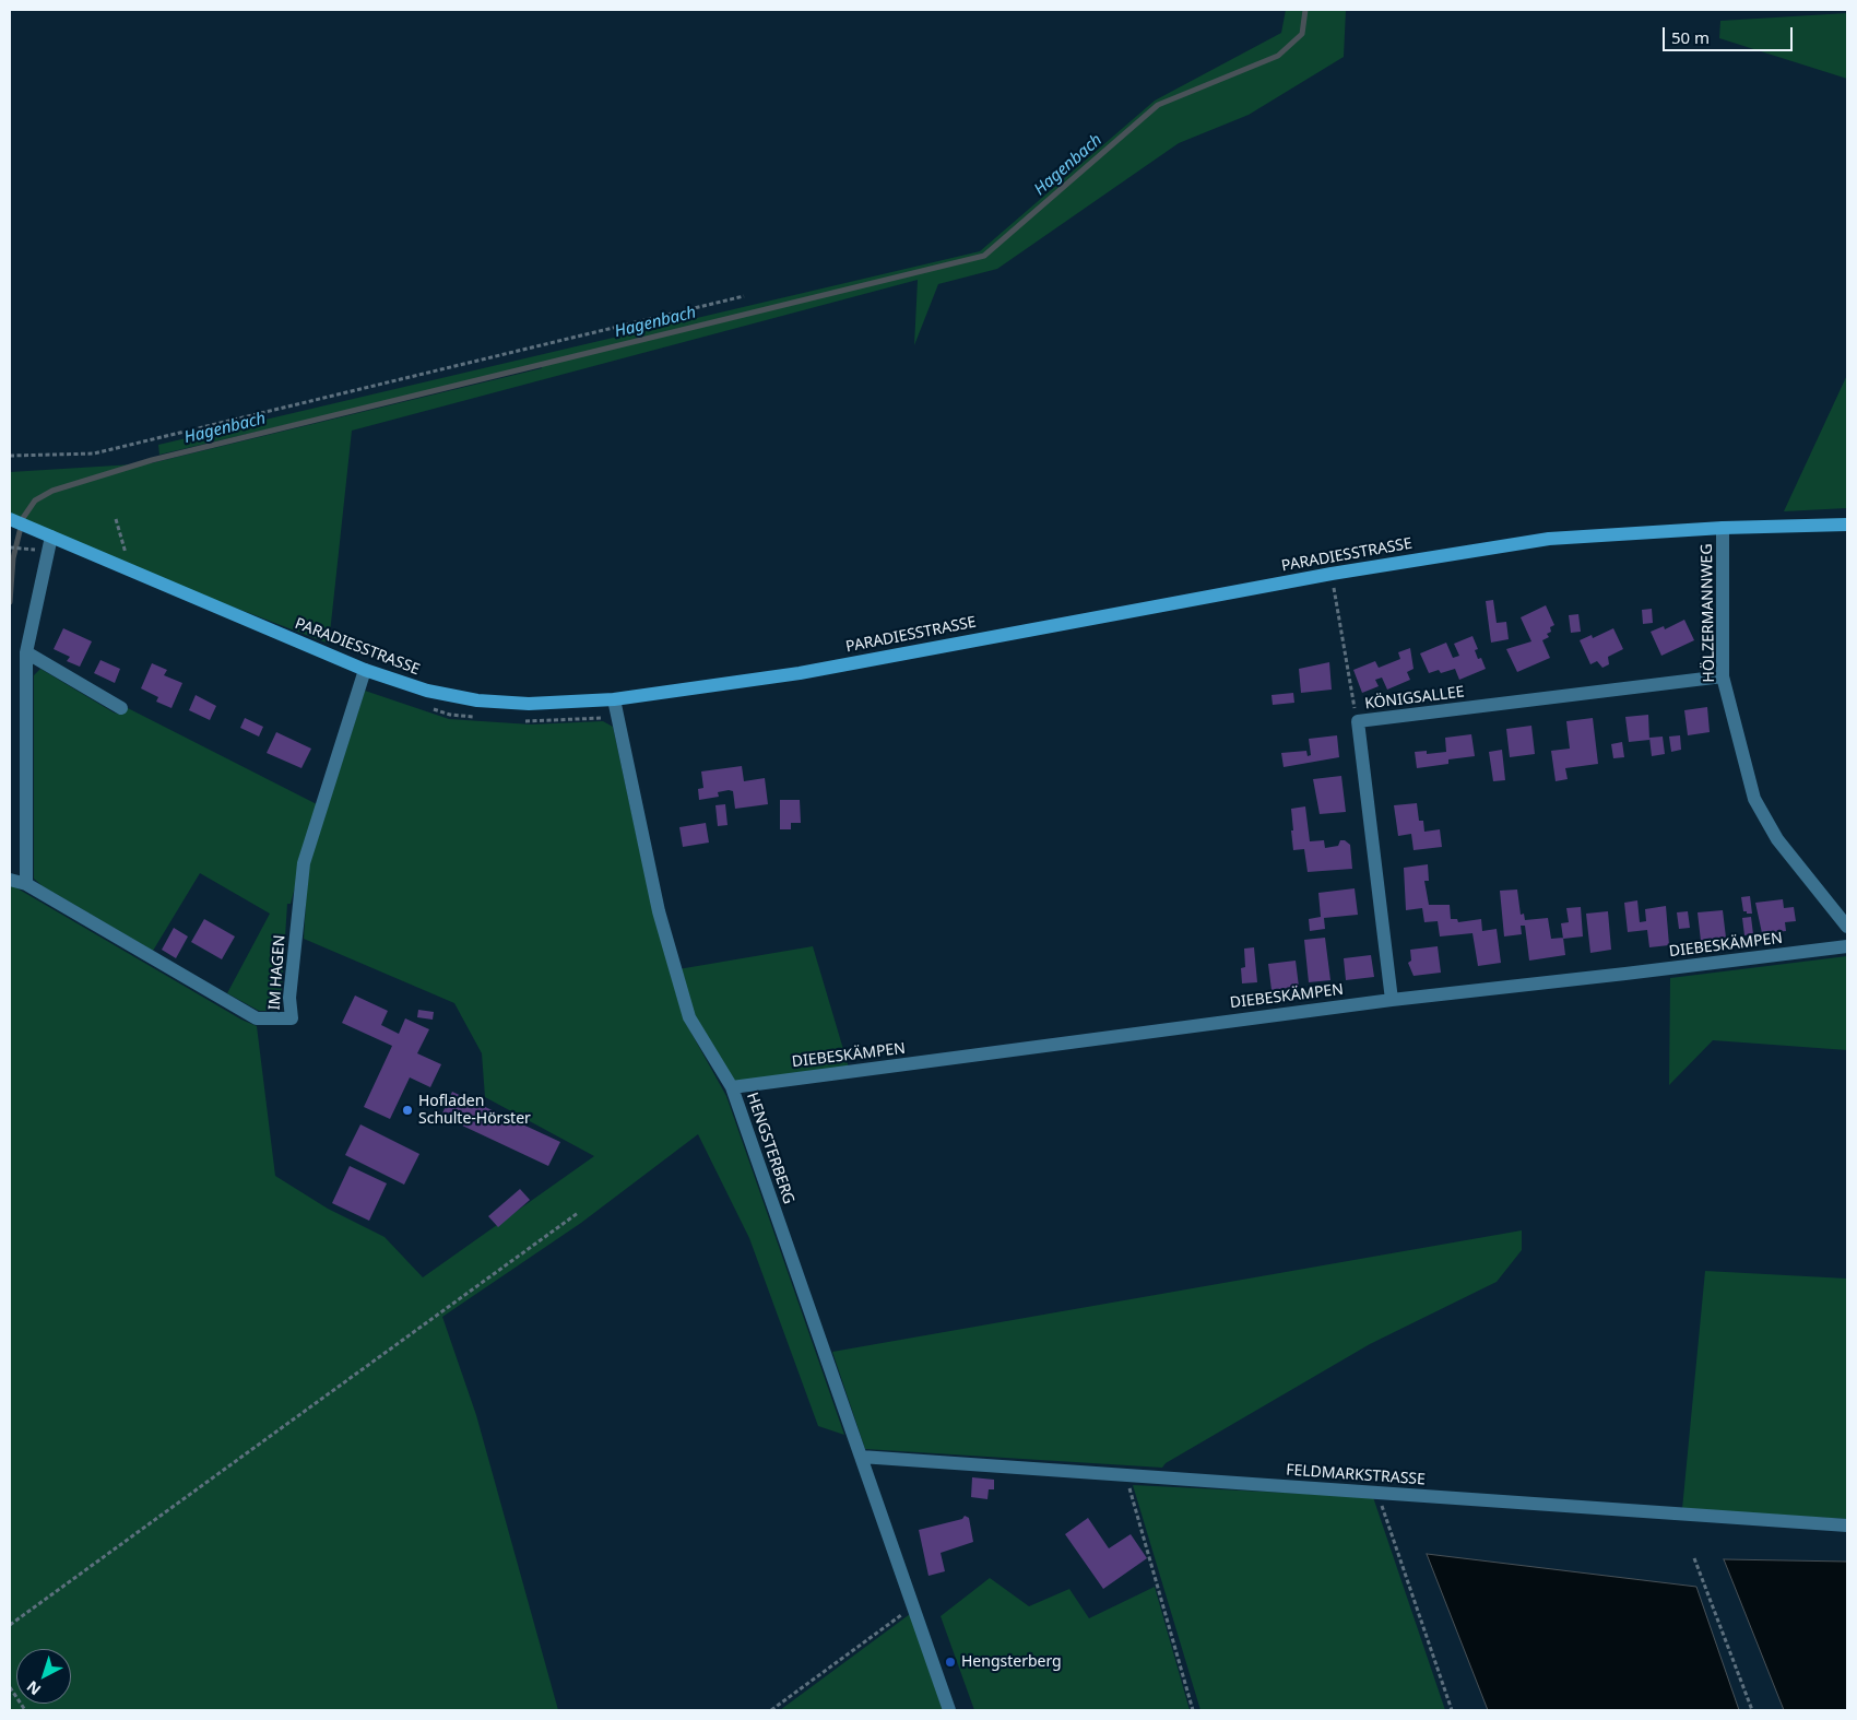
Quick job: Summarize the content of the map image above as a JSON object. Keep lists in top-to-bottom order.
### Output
{
  "streets": {
    "main road": ["PARADIESSTRASSE"],
    "street": [
      "HÖLZERMANNWEG",
      "KÖNIGSALLEE",
      "DIEBESKÄMPEN",
      "IM HAGEN",
      "HENGSTERBERG",
      "FELDMARKSTRASSE"
    ]
  },
  "crossings": [
    ["PARADIESSTRASSE", "HÖLZERMANNWEG"],
    ["PARADIESSTRASSE", "IM HAGEN"],
    ["PARADIESSTRASSE", "HENGSTERBERG"],
    ["HÖLZERMANNWEG", "KÖNIGSALLEE"],
    ["KÖNIGSALLEE", "DIEBESKÄMPEN"],
    ["DIEBESKÄMPEN", "HENGSTERBERG"],
    ["HENGSTERBERG", "FELDMARKSTRASSE"]
  ],
  "water": ["Hagenbach"],
  "places": ["Hofladen Schulte-Hörster", "Hengsterberg"],
  "scale_bar": "50 m",
  "north": "bottom left"
}
